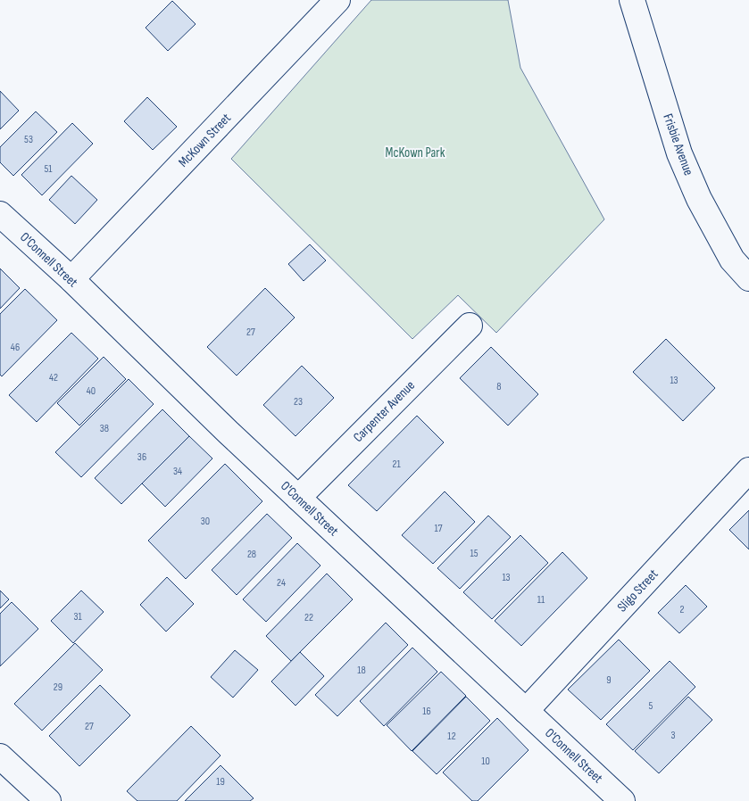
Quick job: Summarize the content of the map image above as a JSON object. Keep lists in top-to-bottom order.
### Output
{
  "streets": {
    "street": [
      "McKown Street",
      "Frisbie Avenue",
      "O'Connell Street",
      "Carpenter Avenue",
      "Sligo Street"
    ]
  },
  "crossings": [
    ["McKown Street", "O'Connell Street"],
    ["O'Connell Street", "Carpenter Avenue"],
    ["O'Connell Street", "Sligo Street"]
  ],
  "parks": ["McKown Park"],
  "house_numbers": [
    "53",
    "51",
    "27",
    "46",
    "42",
    "13",
    "8",
    "40",
    "23",
    "38",
    "36",
    "21",
    "34",
    "30",
    "17",
    "15",
    "28",
    "13",
    "24",
    "11",
    "2",
    "31",
    "22",
    "18",
    "9",
    "29",
    "5",
    "16",
    "27",
    "3",
    "12",
    "10",
    "19"
  ]
}
